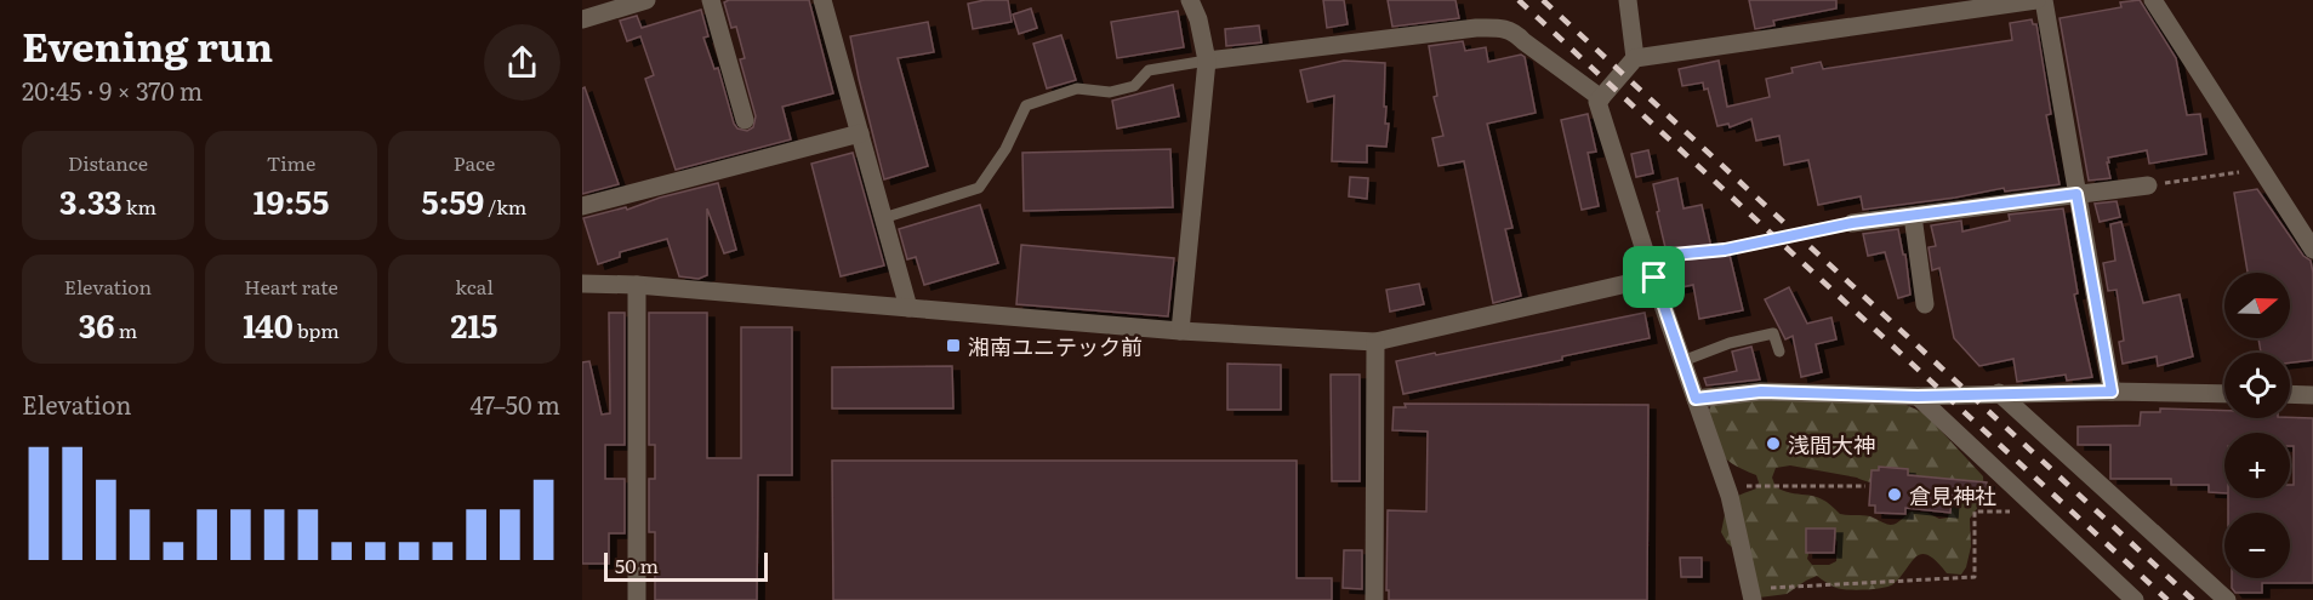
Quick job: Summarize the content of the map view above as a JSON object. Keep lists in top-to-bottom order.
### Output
{
  "places": {
    "transit": ["湘南ユニテック前"],
    "other": ["浅間大神", "倉見神社"]
  },
  "scale_bar": "50 m",
  "north": "right",
  "page": {
    "heading": ["Evening run", "20:45 · 9 × 370 m"],
    "stats": [
      ["Distance", "3.33 km"],
      ["Time", "19:55"],
      ["Pace", "5:59 /km"],
      ["Elevation", "36 m"],
      ["Heart rate", "140 bpm"],
      ["kcal", "215"]
    ],
    "map_buttons": ["+", "−"],
    "chart": ["Elevation", "47–50 m"],
    "scale": "50 m"
  }
}
